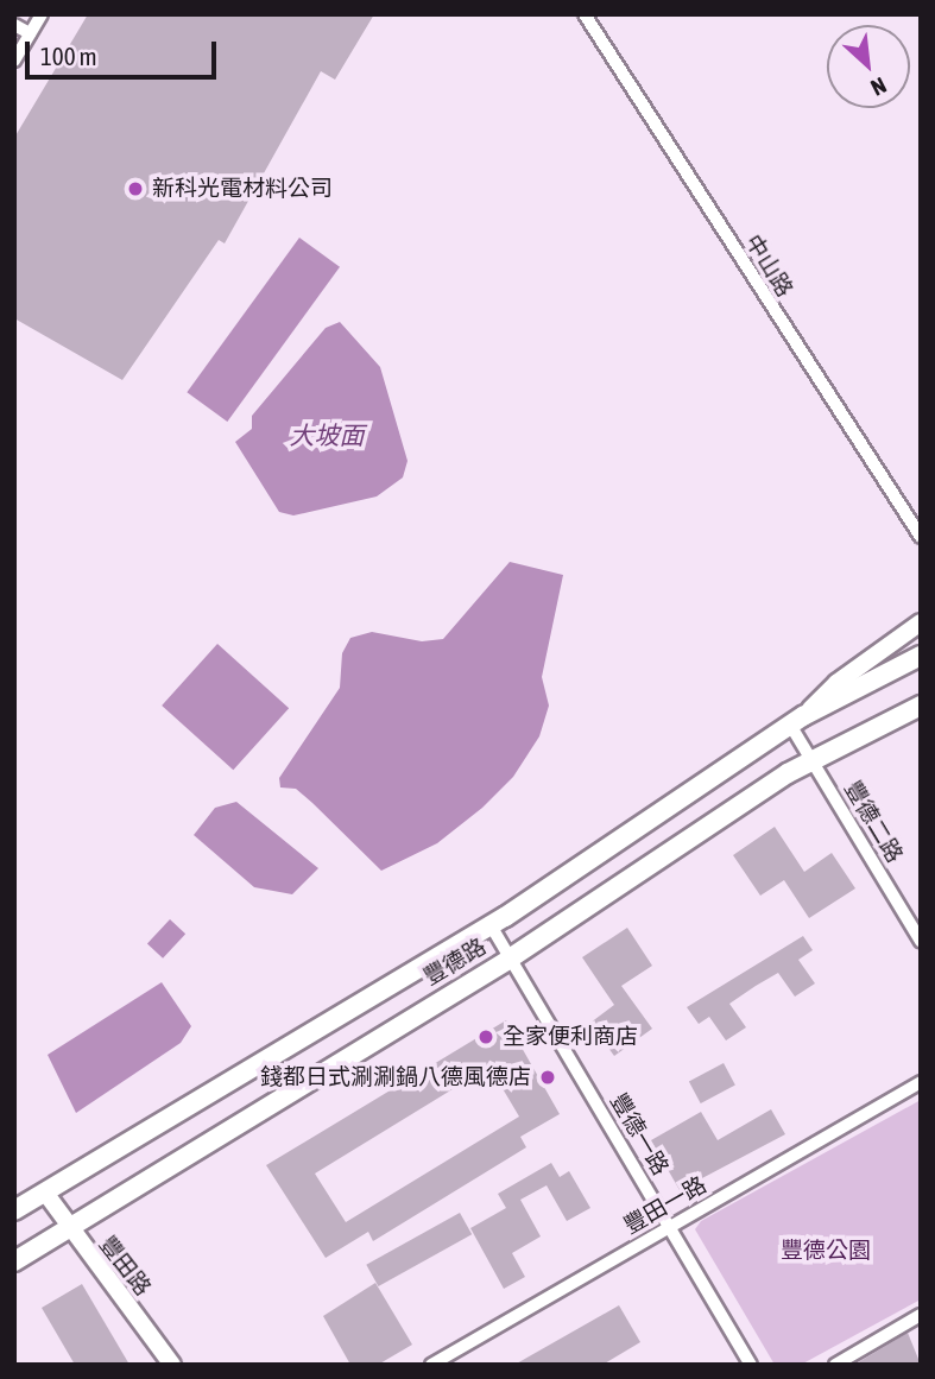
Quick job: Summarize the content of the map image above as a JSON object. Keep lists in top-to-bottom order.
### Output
{
  "streets": {
    "main road": ["豐德路"],
    "street": [
      "中山路",
      "豐德二路",
      "豐德一路",
      "豐田一路",
      "豐田路"
    ]
  },
  "crossings": [
    ["豐德二路", "豐德路"],
    ["豐德路", "豐德一路"],
    ["豐德路", "豐田路"],
    ["豐德一路", "豐田一路"]
  ],
  "water": ["大坡面"],
  "parks": ["豐德公園"],
  "places": ["新科光電材料公司", "全家便利商店", "錢都日式涮涮鍋八德風德店"],
  "scale_bar": "100 m",
  "north": "bottom right"
}
